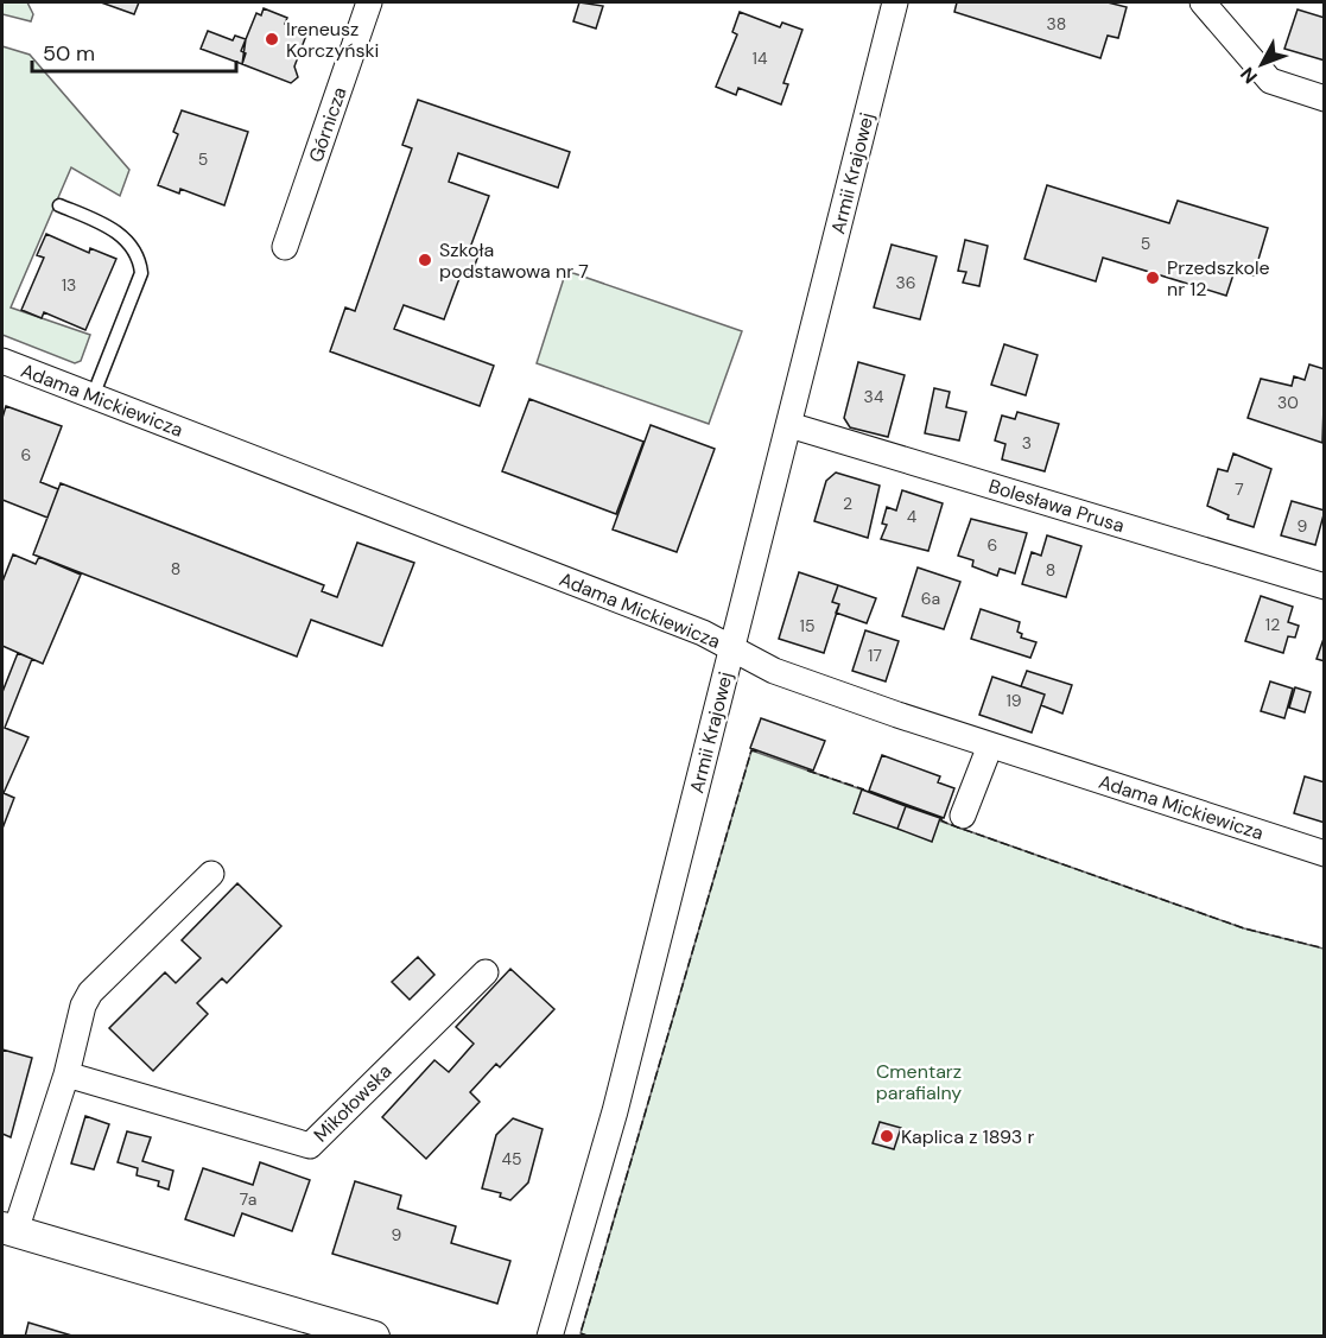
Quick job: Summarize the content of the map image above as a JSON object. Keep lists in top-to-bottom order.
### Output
{
  "streets": {
    "street": [
      "Górnicza",
      "Armii Krajowej",
      "Adama Mickiewicza",
      "Bolesława Prusa",
      "Mikołowska"
    ]
  },
  "crossings": [
    ["Armii Krajowej", "Adama Mickiewicza"],
    ["Armii Krajowej", "Bolesława Prusa"]
  ],
  "parks": ["Cmentarz parafialny"],
  "places": [
    "Ireneusz Korczyński",
    "Szkoła podstawowa nr 7",
    "Przedszkole nr 12",
    "Kaplica z 1893 r"
  ],
  "house_numbers": [
    "38",
    "14",
    "5",
    "5",
    "36",
    "13",
    "34",
    "30",
    "3",
    "6",
    "7",
    "2",
    "4",
    "9",
    "6",
    "8",
    "8",
    "6a",
    "12",
    "15",
    "17",
    "19",
    "45",
    "7a",
    "9"
  ],
  "scale_bar": "50 m",
  "north": "bottom left"
}
